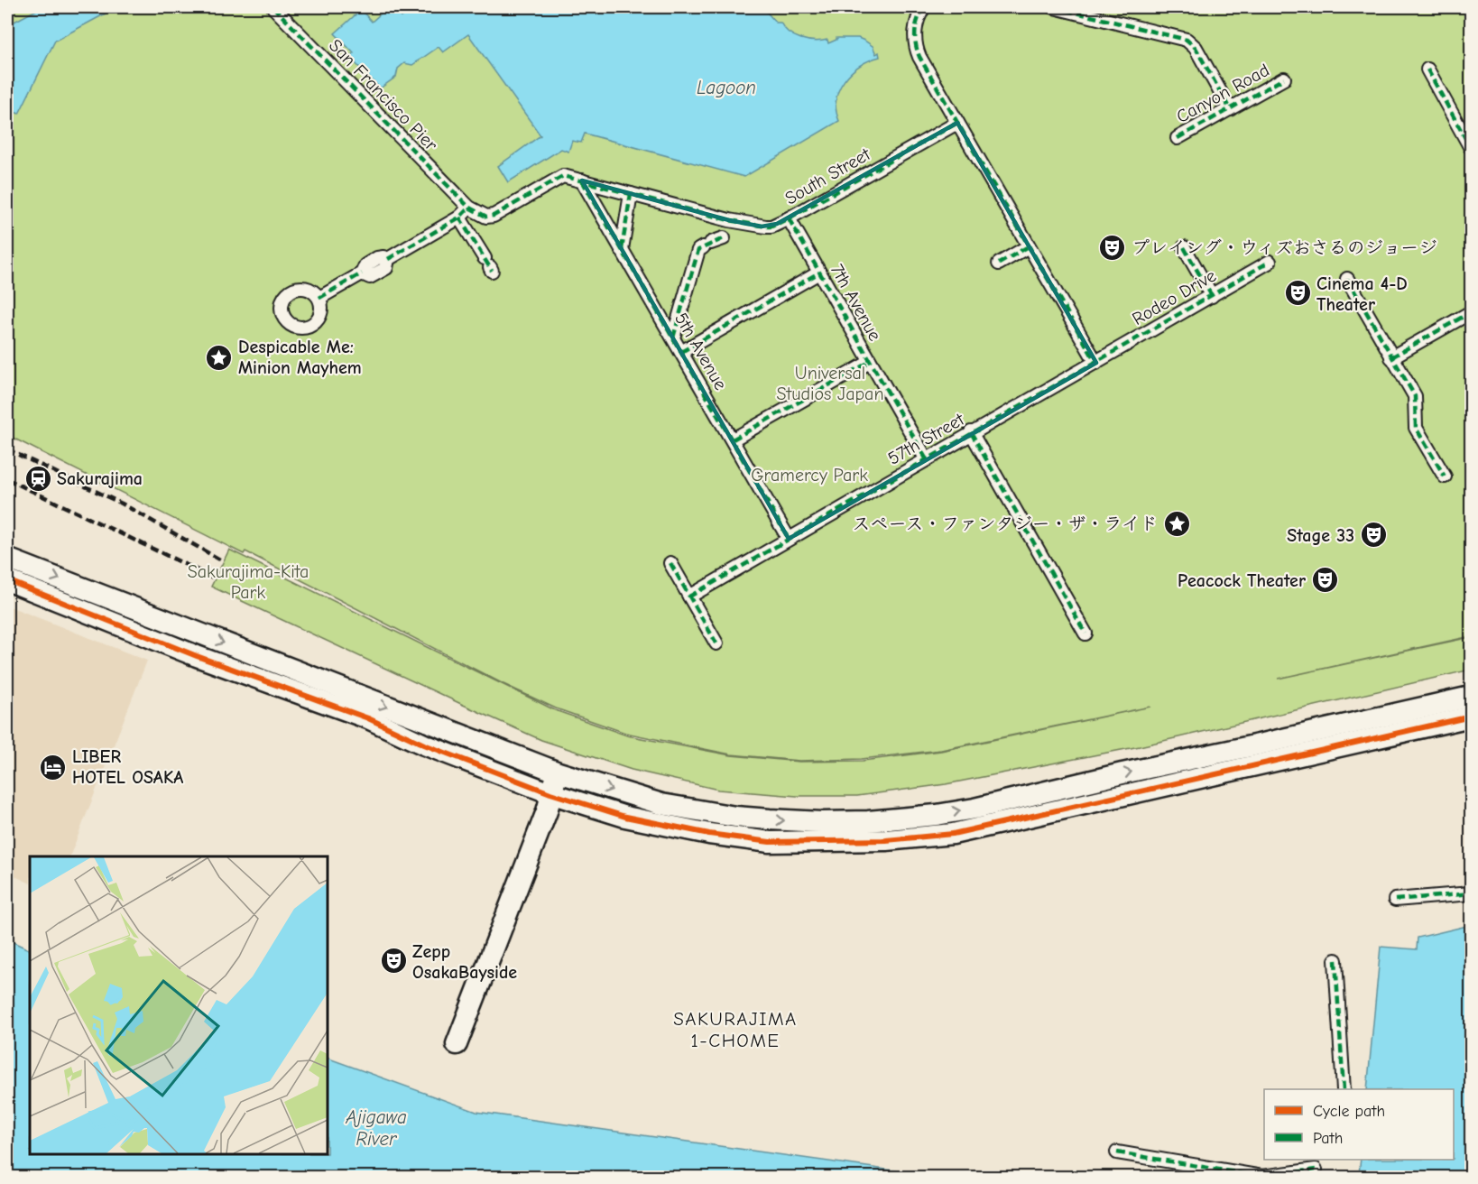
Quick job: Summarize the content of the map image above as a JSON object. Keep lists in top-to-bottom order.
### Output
{
  "streets": {
    "street": [
      "Canyon Road",
      "San Francisco Pier",
      "South Street",
      "Rodeo Drive",
      "7th Avenue",
      "5th Avenue",
      "57th Street"
    ]
  },
  "crossings": [
    ["San Francisco Pier", "South Street"],
    ["South Street", "7th Avenue"],
    ["South Street", "5th Avenue"],
    ["Rodeo Drive", "57th Street"],
    ["7th Avenue", "57th Street"],
    ["5th Avenue", "57th Street"]
  ],
  "districts": ["SAKURAJIMA 1-CHOME"],
  "water": ["Lagoon", "Ajigawa River"],
  "parks": ["Universal Studios Japan", "Gramercy Park", "Sakurajima-Kita Park"],
  "places": {
    "theatre": [
      "プレイング・ウィズおさるのジョージ",
      "Cinema 4-D Theater",
      "Stage 33",
      "Peacock Theater",
      "Zepp OsakaBayside"
    ],
    "place": ["Despicable Me: Minion Mayhem", "スペース・ファンタジー・ザ・ライド"],
    "station": ["Sakurajima"],
    "hotel": ["LIBER HOTEL OSAKA"]
  },
  "legend": ["Cycle path", "Path"]
}
